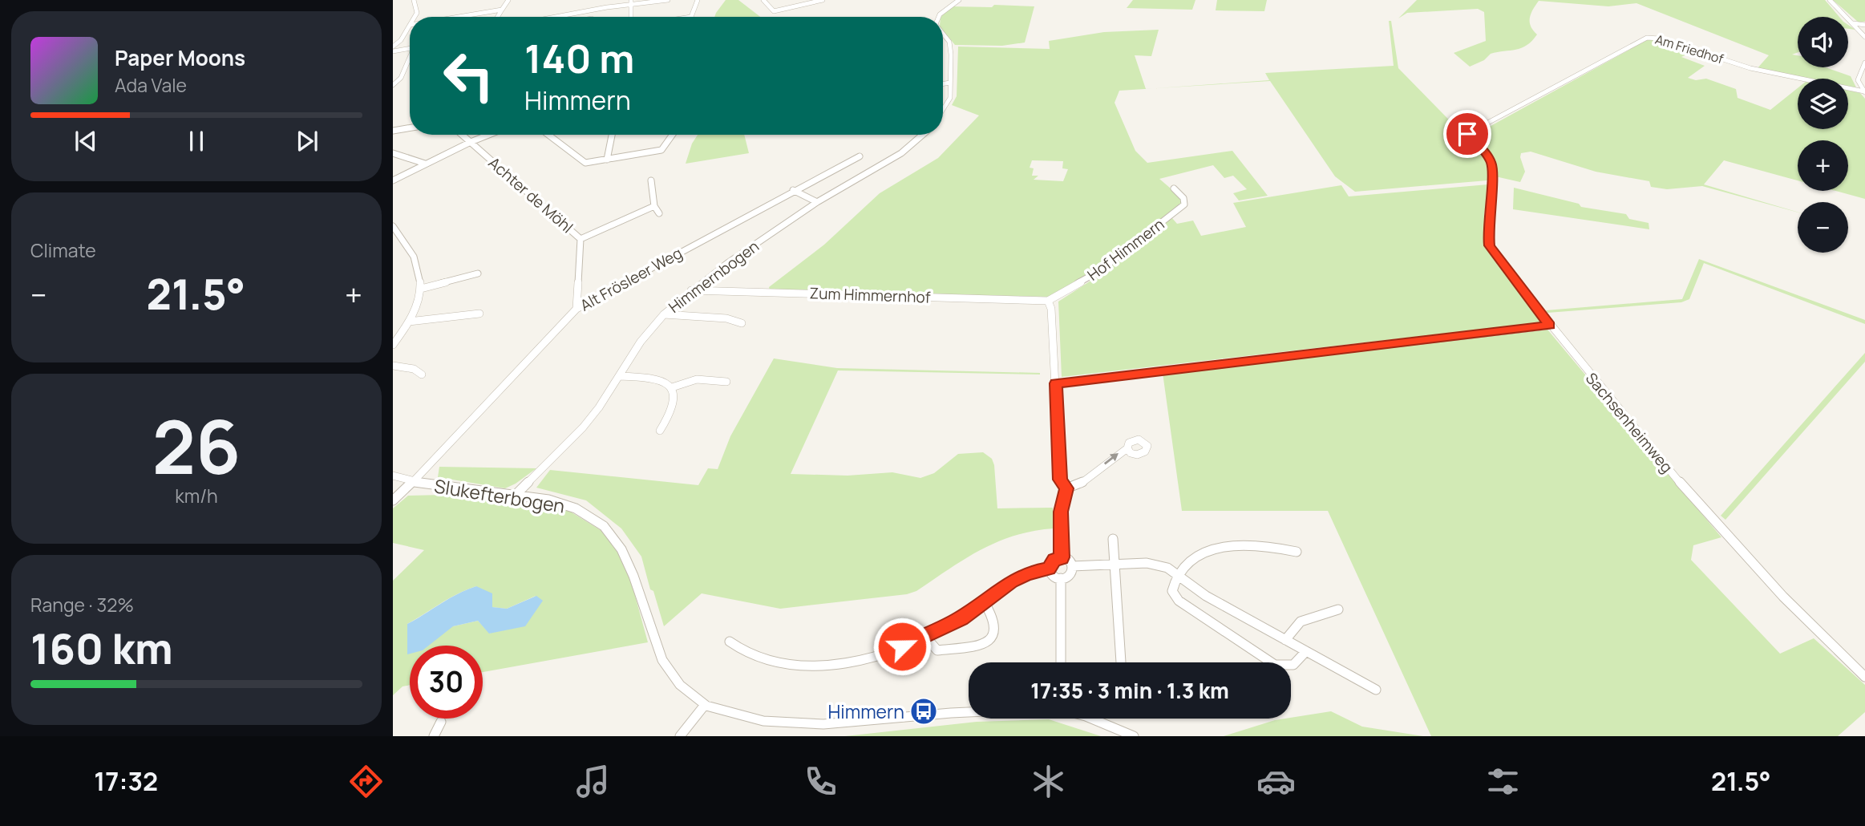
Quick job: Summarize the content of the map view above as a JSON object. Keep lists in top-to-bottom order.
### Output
{
  "streets": {
    "street": [
      "Am Friedhof",
      "Achter de Möhl",
      "Hof Himmern",
      "Himmernbogen",
      "Alt Frösleer Weg",
      "Zum Himmernhof",
      "Sachsenheimweg",
      "Slukefterbogen"
    ]
  },
  "crossings": [
    ["Am Friedhof", "Sachsenheimweg"],
    ["Achter de Möhl", "Alt Frösleer Weg"],
    ["Hof Himmern", "Zum Himmernhof"],
    ["Himmernbogen", "Zum Himmernhof"],
    ["Himmernbogen", "Slukefterbogen"],
    ["Alt Frösleer Weg", "Slukefterbogen"]
  ],
  "places": {
    "bus stop": ["Himmern"]
  },
  "page": {
    "map_buttons": ["+", "−"],
    "turn": ["140 m", "Himmern"],
    "song": ["Paper Moons", "Ada Vale"],
    "tile": [
      "Climate",
      ["26", "km/h"],
      ["Range · 32%", "160 km"]
    ],
    "heat": ["−", "21.5°", "+"],
    "limit": "30",
    "trip": "17:35 · 3 min · 1.3 km",
    "tabs": ["17:32", "21.5°"]
  }
}
